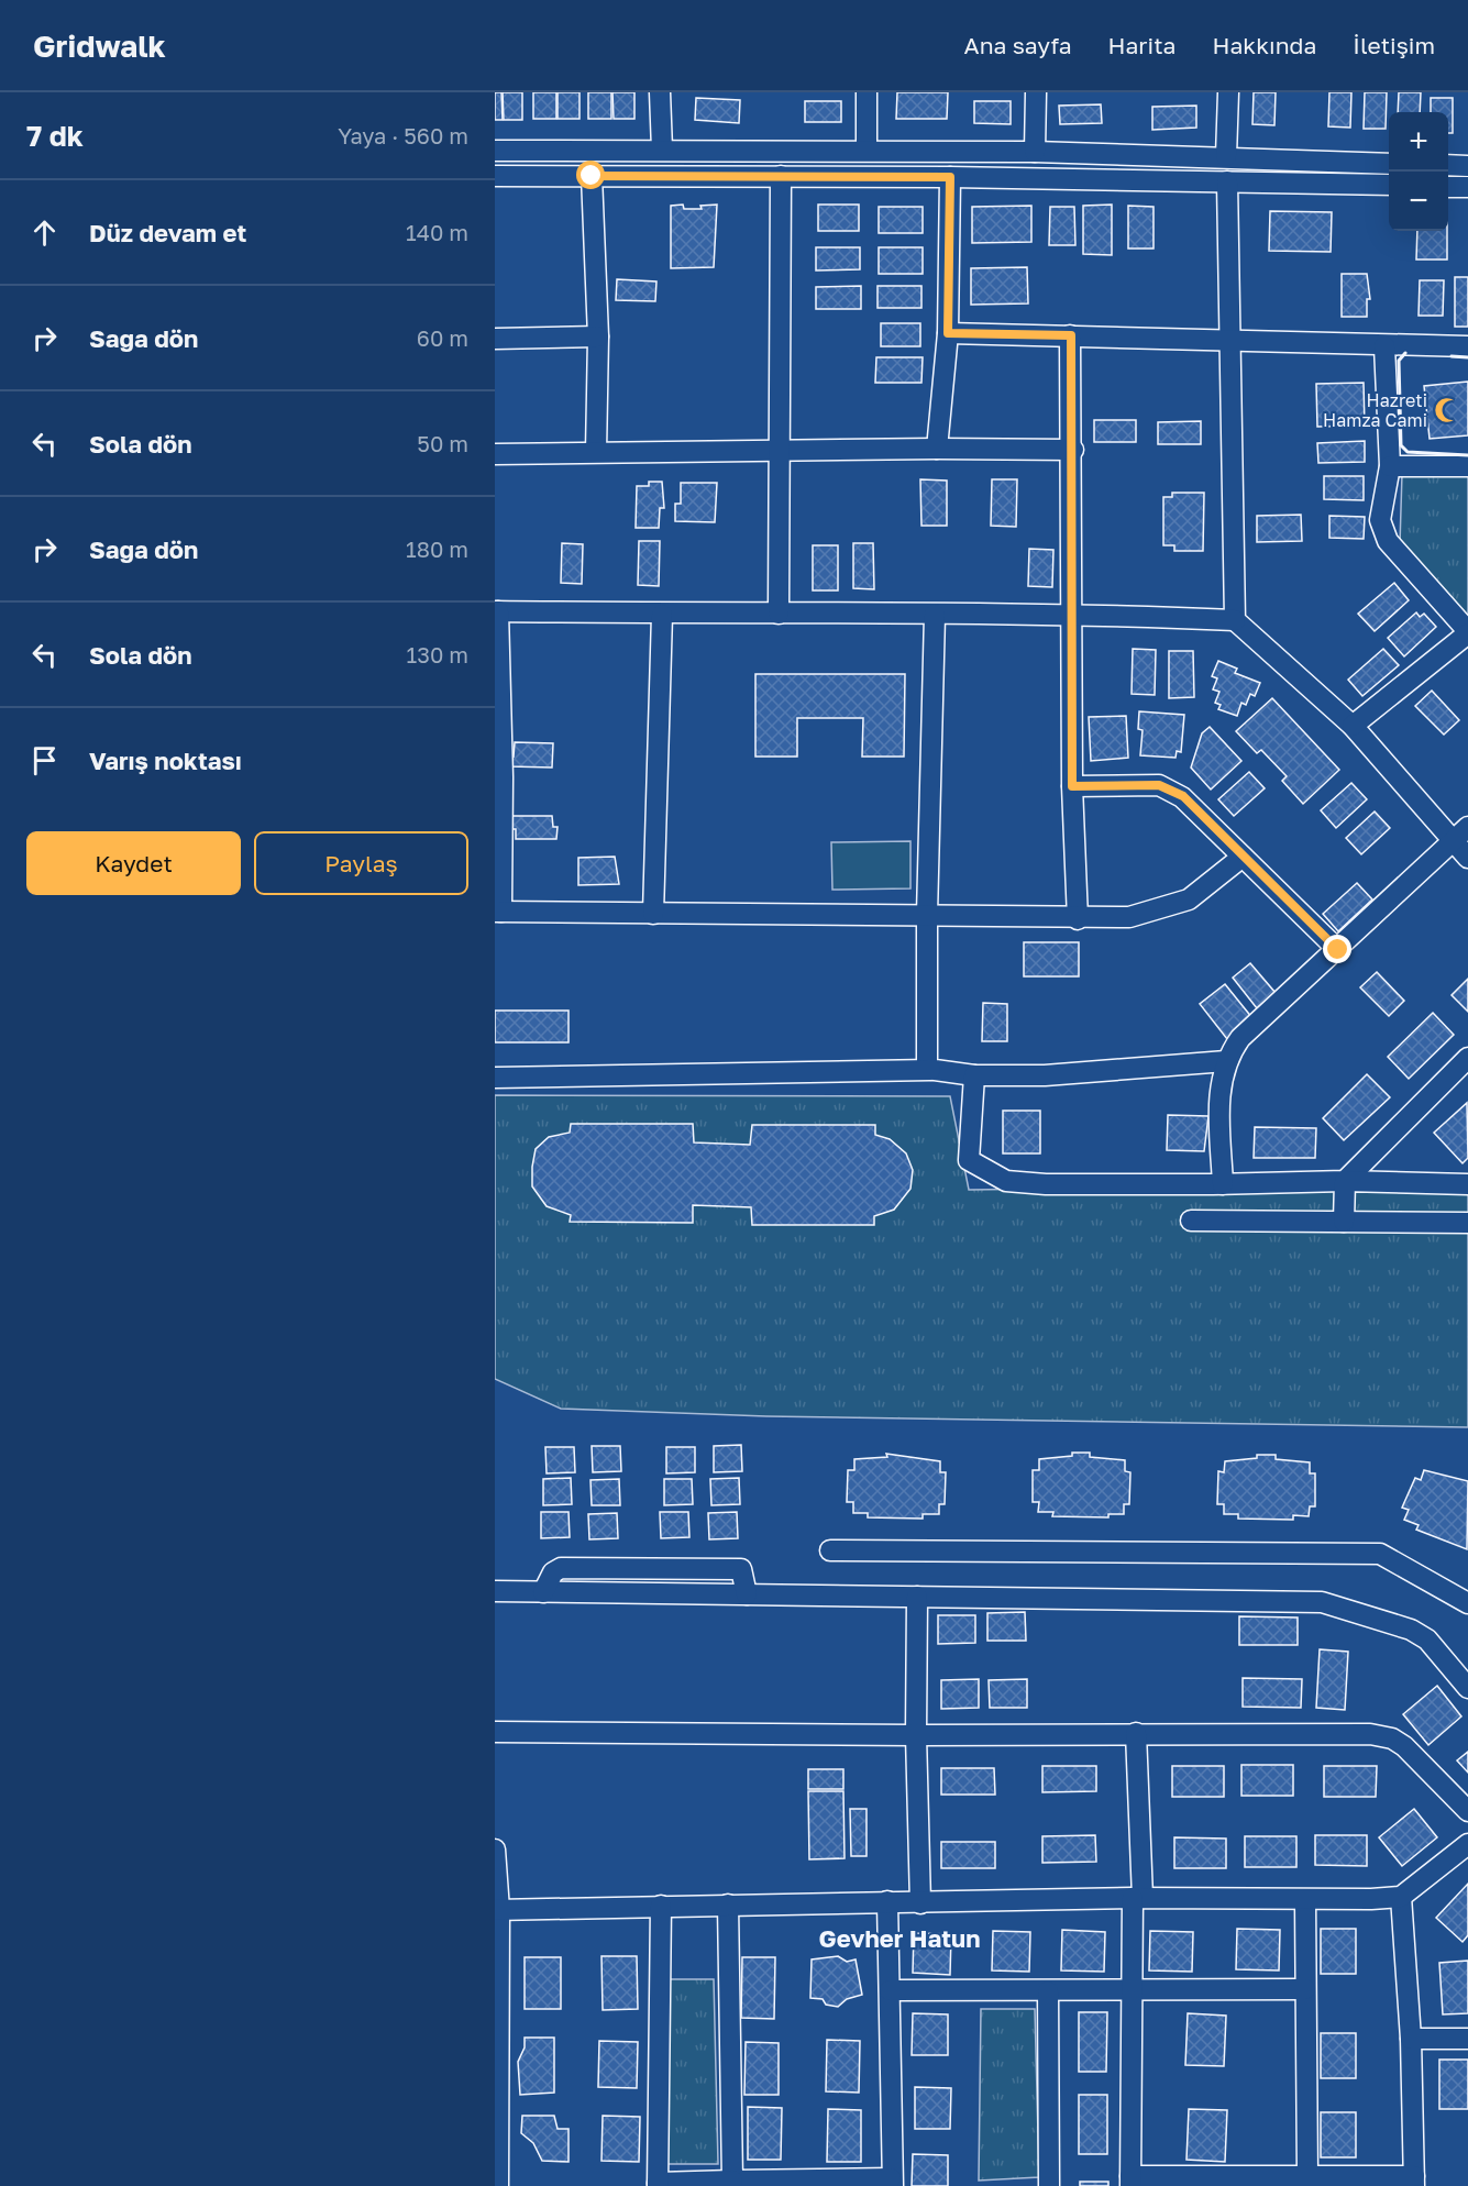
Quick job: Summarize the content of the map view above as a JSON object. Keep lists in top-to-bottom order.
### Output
{
  "districts": ["Gevher Hatun"],
  "places": {
    "mosque": ["Hazreti Hamza Cami"]
  },
  "page": {
    "header": "Gridwalk",
    "nav": [
      "Ana sayfa",
      "Harita",
      "Hakkında",
      "İletişim"
    ],
    "heading": ["7 dk", "Yaya · 560 m"],
    "map_buttons": ["+", "−"],
    "list": [
      ["Düz devam et", "140 m"],
      ["Sağa dön", "60 m"],
      ["Sola dön", "50 m"],
      ["Sağa dön", "180 m"],
      ["Sola dön", "130 m"],
      "Varış noktası"
    ],
    "buttons": ["Kaydet", "Paylaş"]
  }
}
